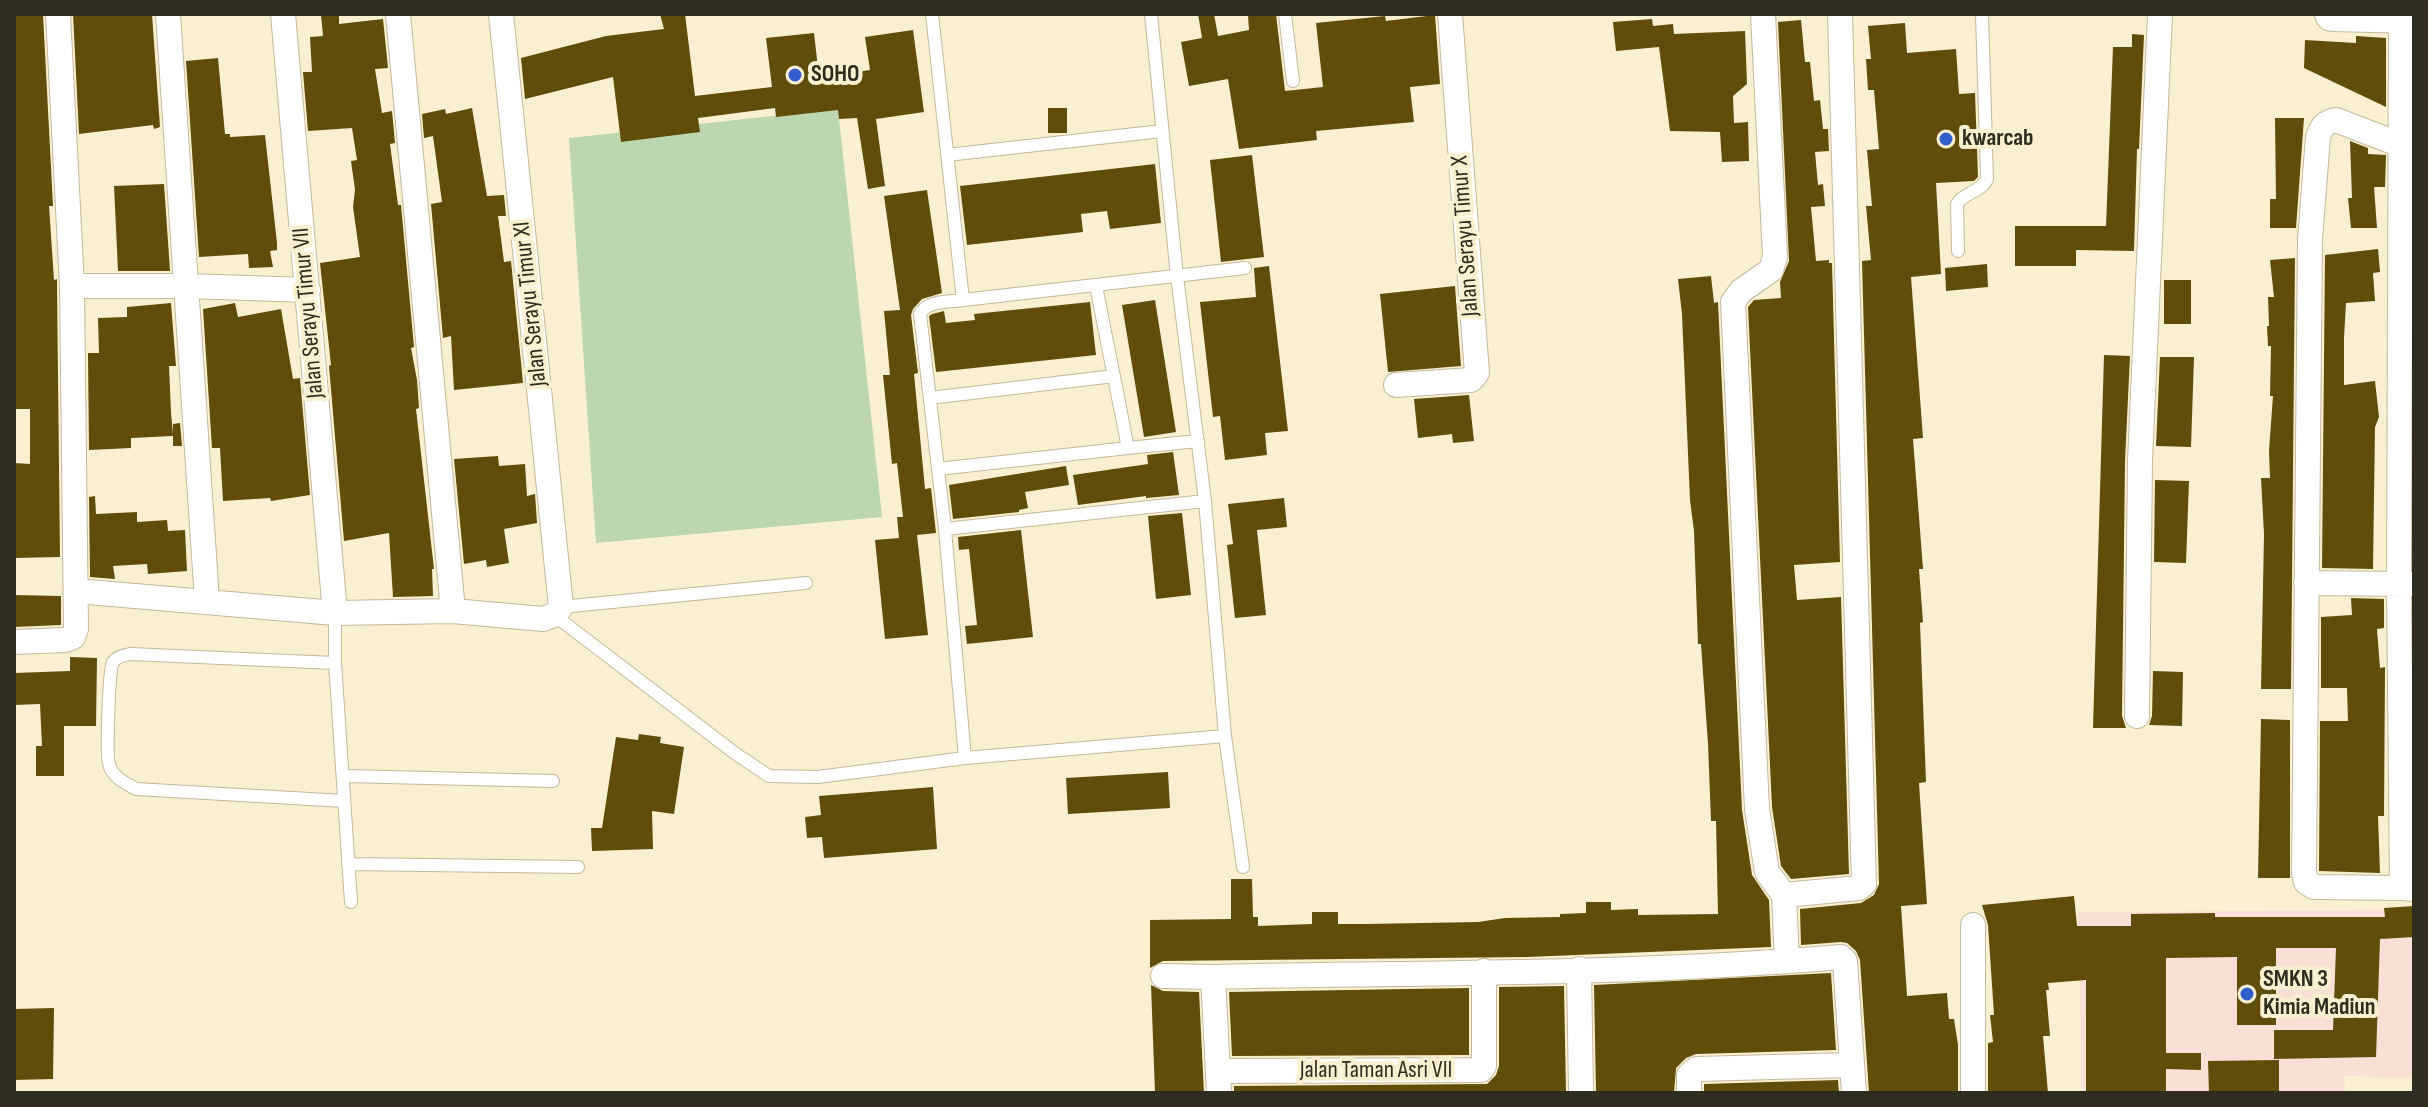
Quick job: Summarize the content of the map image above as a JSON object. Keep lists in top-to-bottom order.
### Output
{
  "streets": {
    "street": [
      "Jalan Serayu Timur X",
      "Jalan Serayu Timur XI",
      "Jalan Serayu Timur VII",
      "Jalan Taman Asri VII"
    ]
  },
  "places": ["SOHO", "kwarcab", "SMKN 3 Kimia Madiun"]
}
